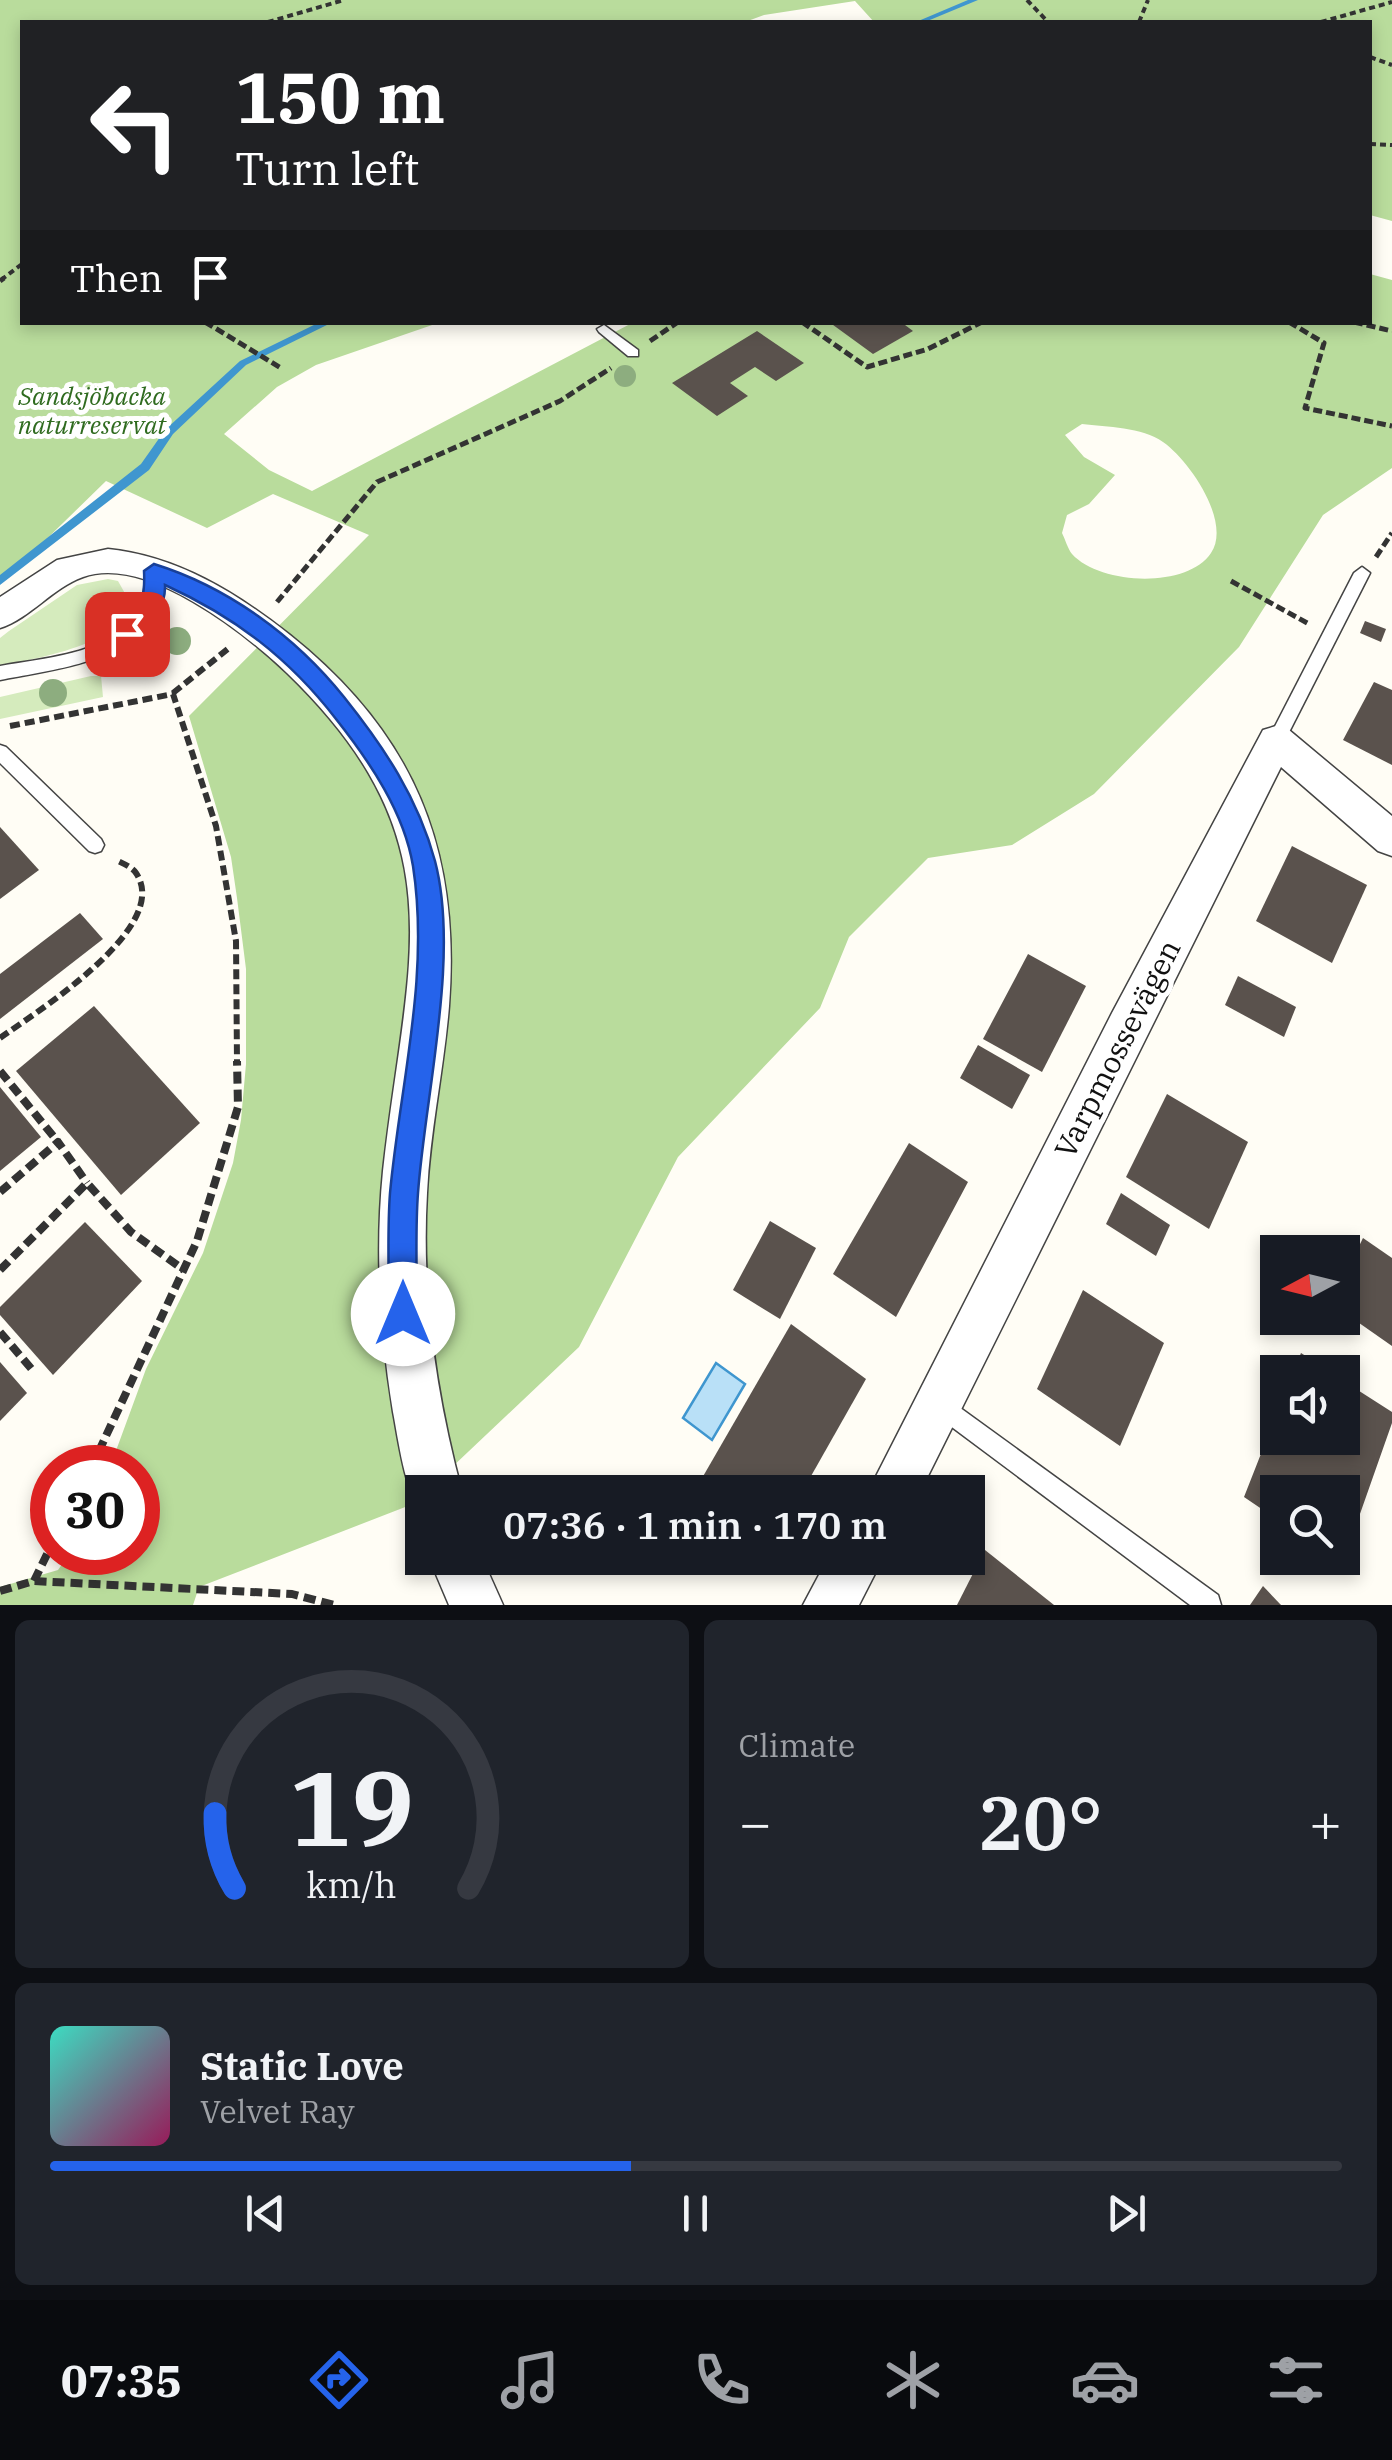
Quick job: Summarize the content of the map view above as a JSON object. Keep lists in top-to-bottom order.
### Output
{
  "streets": {
    "street": ["Varpmossevägen"]
  },
  "parks": ["Sandsjöbacka naturreservat"],
  "north": "left",
  "page": {
    "turn": ["150 m", "Turn left"],
    "then": "Then",
    "limit": "30",
    "trip": "07:36 · 1 min · 170 m",
    "tile": "Climate",
    "heat": ["−", "20°", "+"],
    "song": ["Static Love", "Velvet Ray"],
    "tabs": "07:35",
    "gauge": ["19", "km/h"]
  }
}
